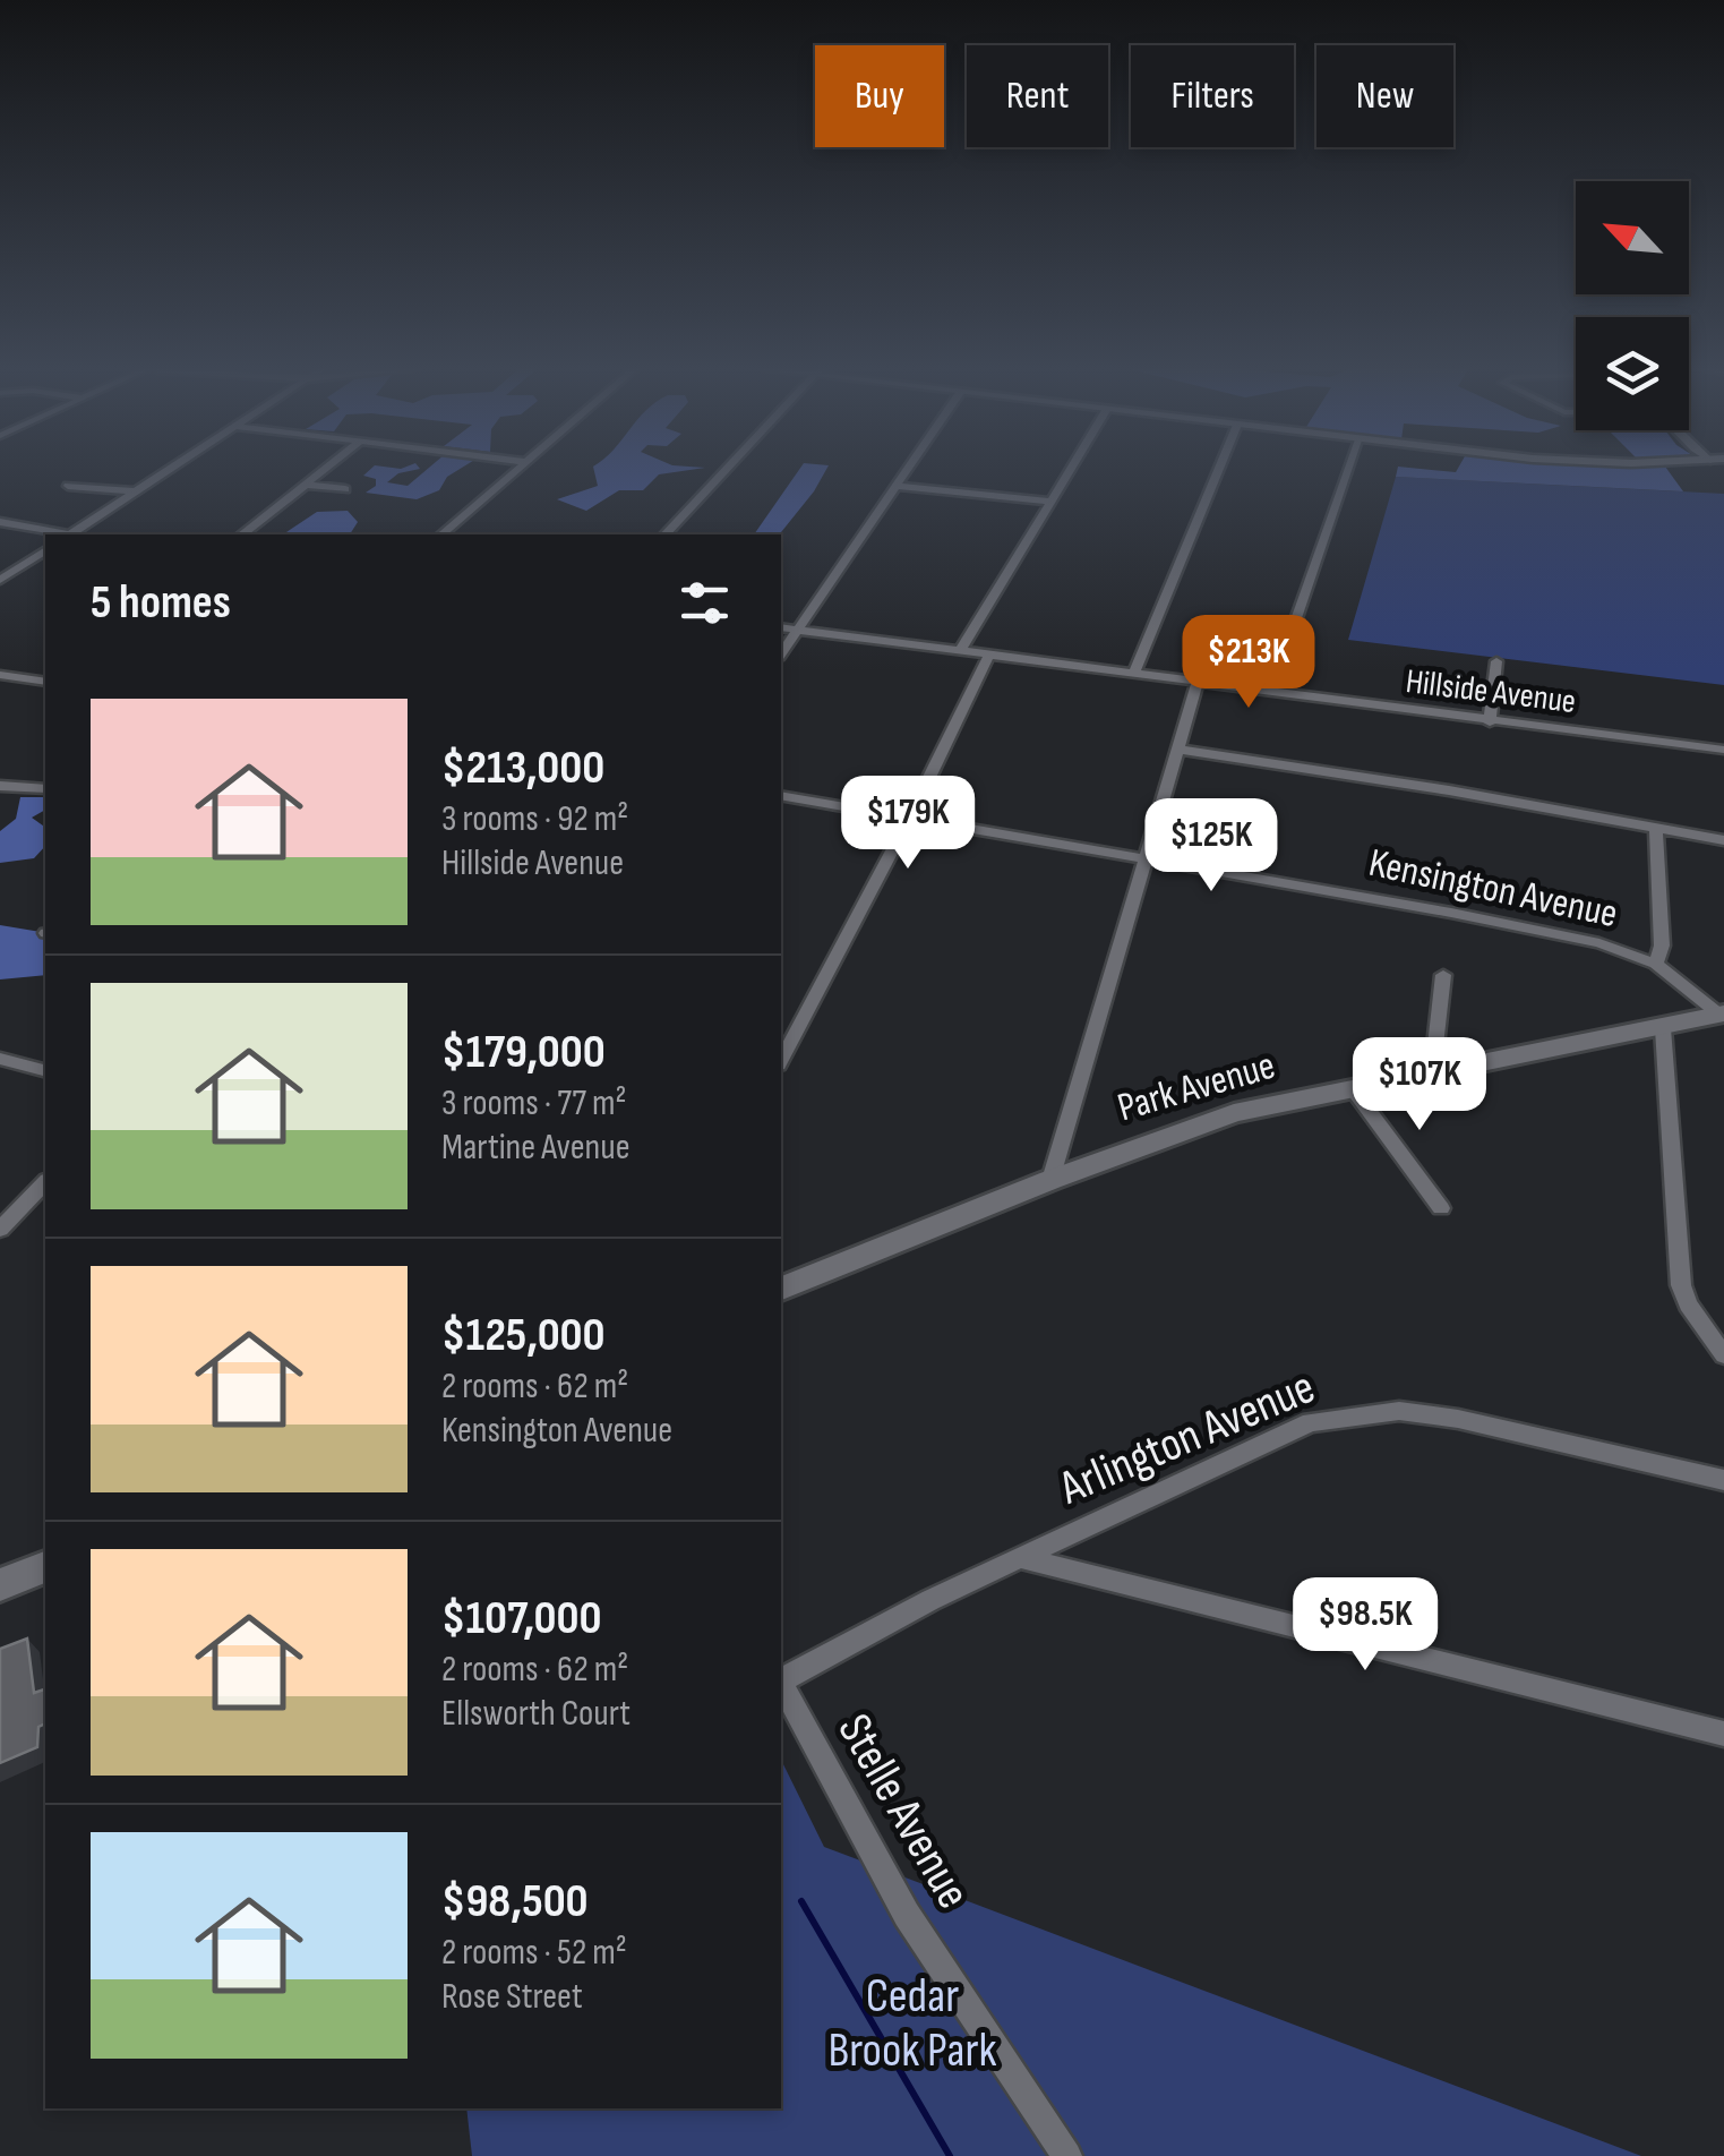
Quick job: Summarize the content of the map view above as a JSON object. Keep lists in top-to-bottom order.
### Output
{
  "streets": {
    "main road": ["Park Avenue"],
    "street": [
      "Hillside Avenue",
      "Kensington Avenue",
      "Arlington Avenue",
      "Stelle Avenue"
    ]
  },
  "crossings": [
    ["Kensington Avenue", "Park Avenue"]
  ],
  "parks": ["Cedar Brook Park"],
  "north": "top left",
  "page": {
    "chip": [
      "Buy",
      "Rent",
      "Filters",
      "New"
    ],
    "heading": "5 homes",
    "price": [
      "$213K",
      "$179K",
      "$125K",
      "$107K",
      "$98.5K"
    ],
    "list": [
      {
        "name": "$213,000",
        "note": "3 rooms · 92 m² · Hillside Avenue"
      },
      {
        "name": "$179,000",
        "note": "3 rooms · 77 m² · Martine Avenue"
      },
      {
        "name": "$125,000",
        "note": "2 rooms · 62 m² · Kensington Avenue"
      },
      {
        "name": "$107,000",
        "note": "2 rooms · 62 m² · Ellsworth Court"
      },
      {
        "name": "$98,500",
        "note": "2 rooms · 52 m² · Rose Street"
      }
    ]
  }
}
